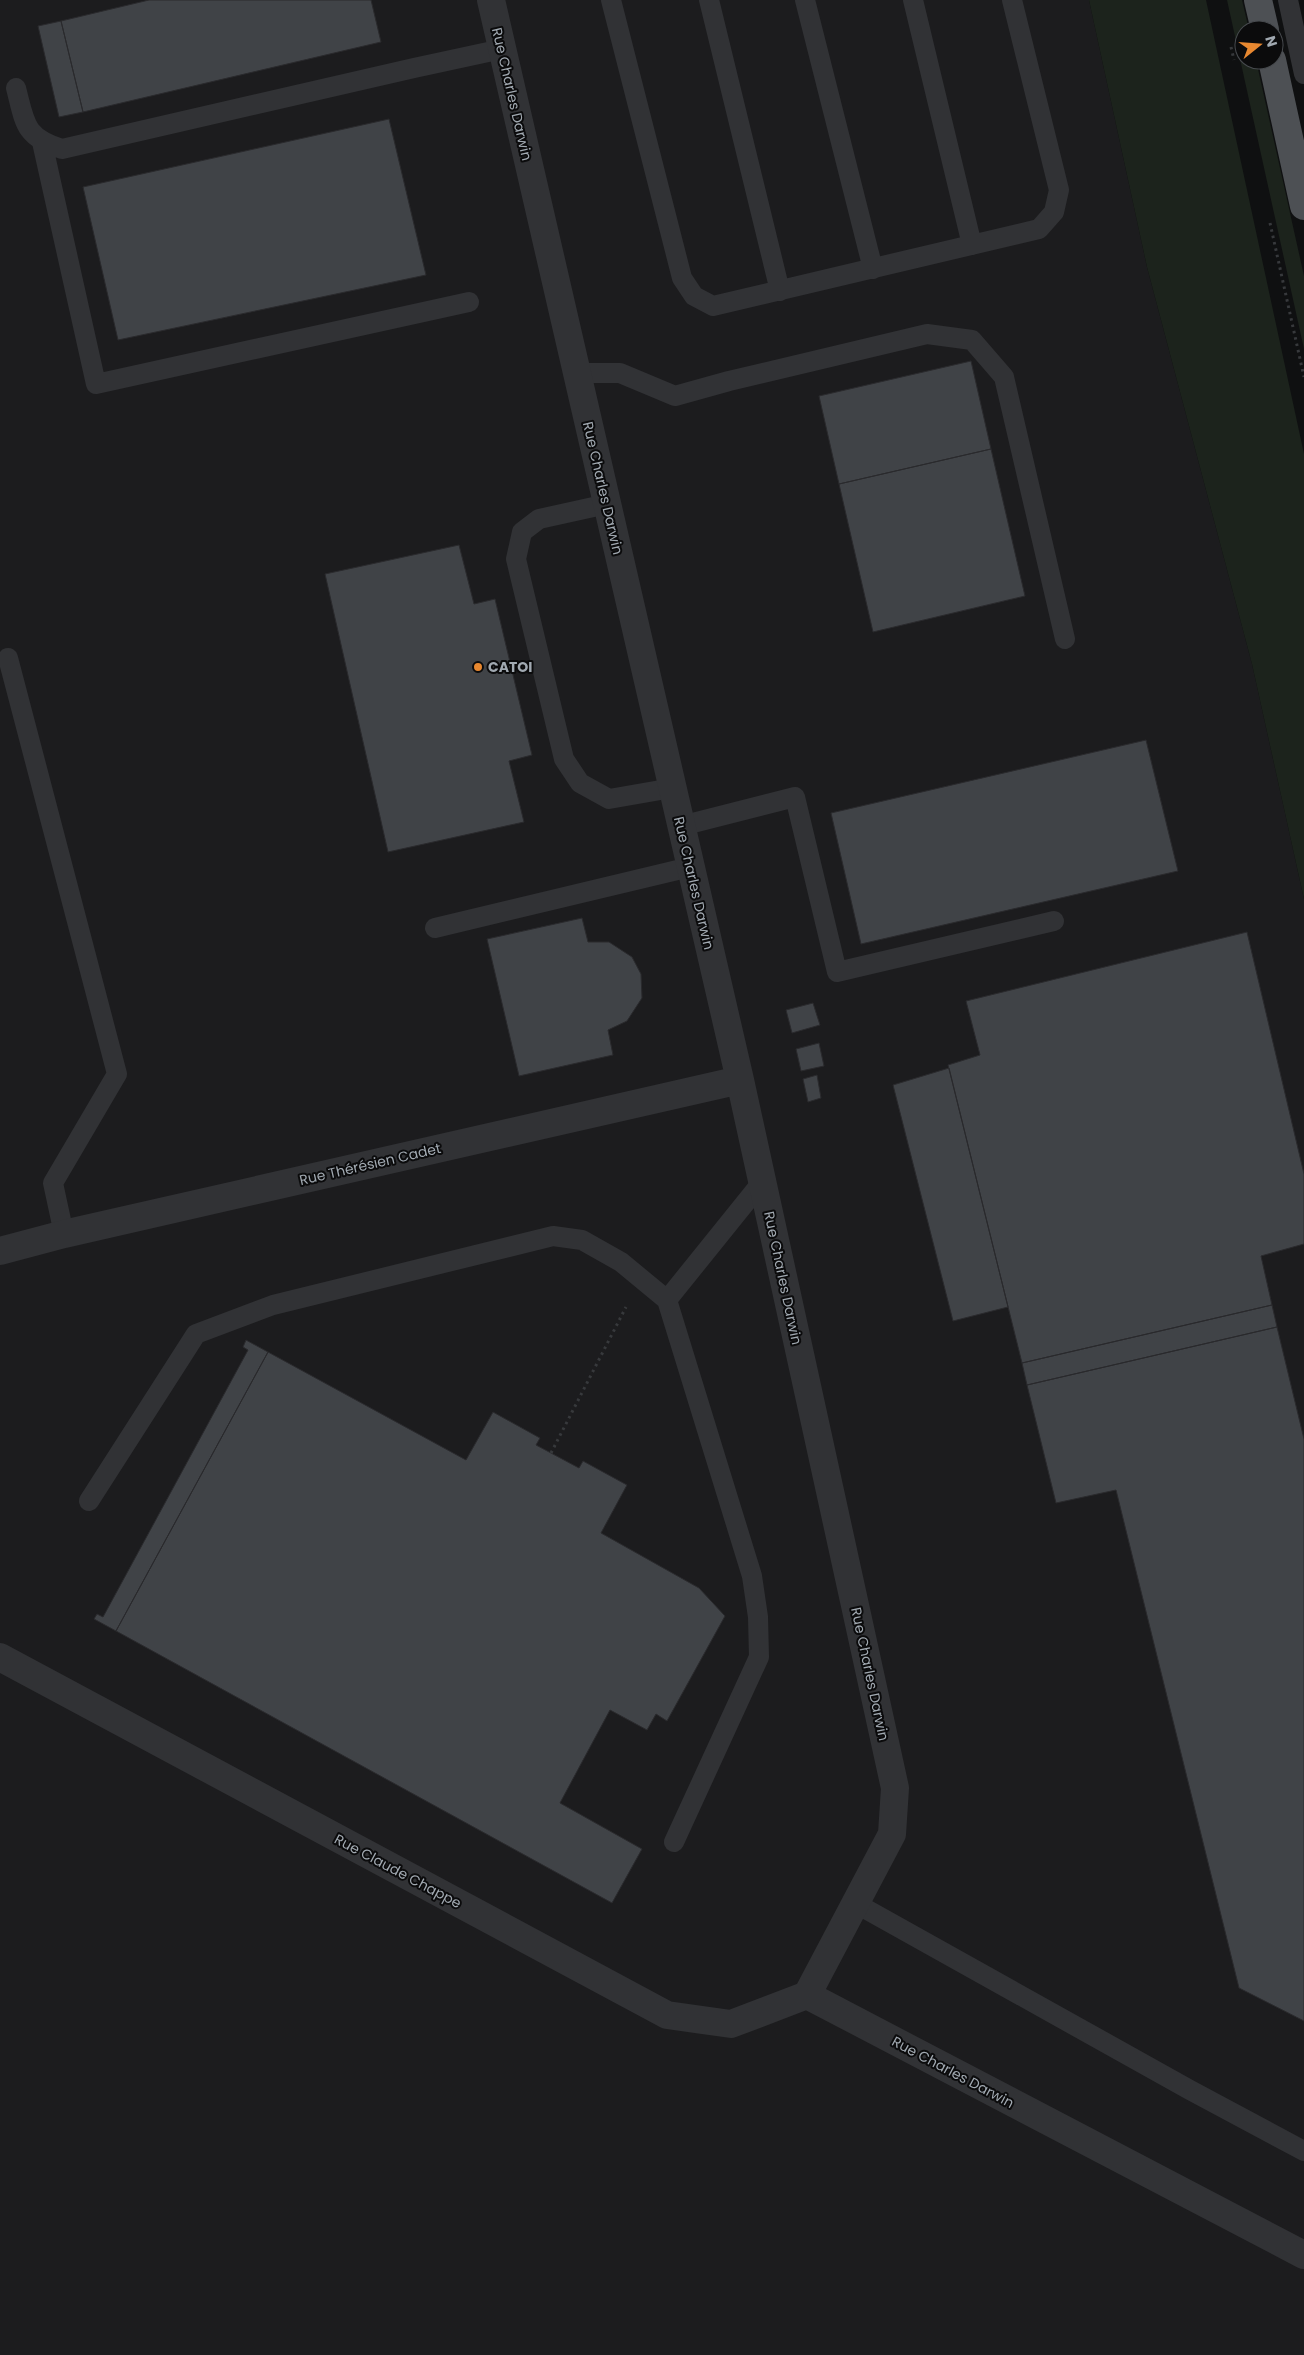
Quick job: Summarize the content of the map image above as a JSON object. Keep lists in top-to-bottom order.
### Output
{
  "streets": {
    "street": ["Rue Charles Darwin", "Rue Thérésien Cadet", "Rue Claude Chappe"]
  },
  "crossings": [
    ["Rue Charles Darwin", "Rue Thérésien Cadet"],
    ["Rue Charles Darwin", "Rue Claude Chappe"]
  ],
  "places": ["CATOI"],
  "north": "right"
}
